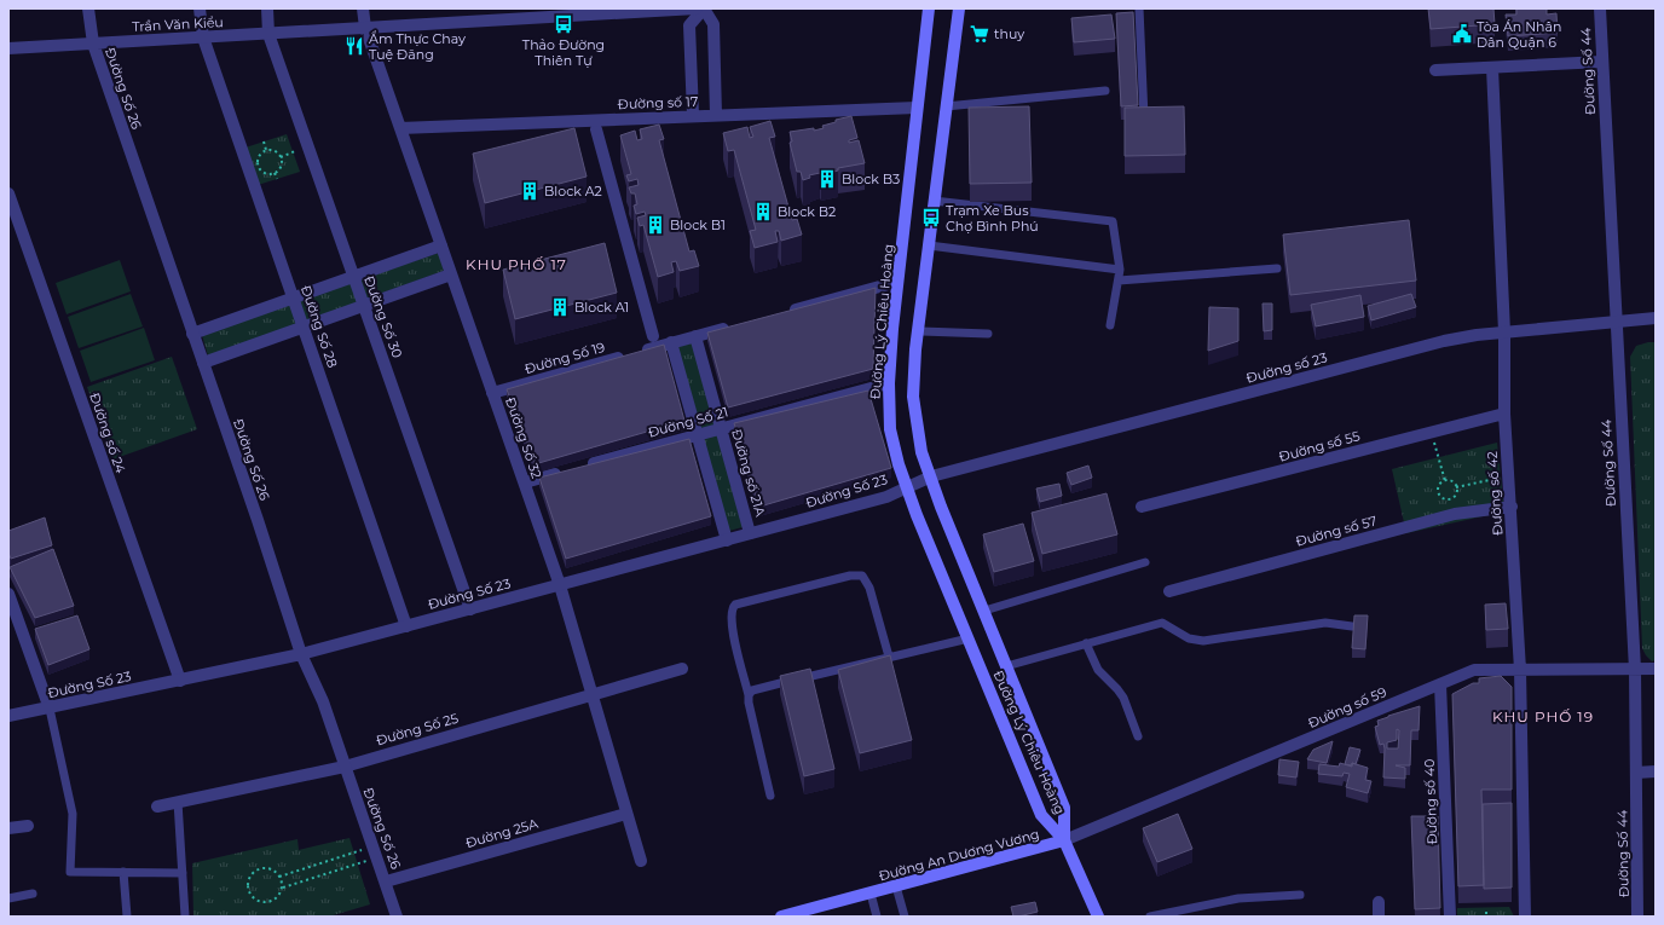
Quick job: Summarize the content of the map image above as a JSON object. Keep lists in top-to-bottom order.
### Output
{
  "streets": {
    "main road": ["Đường Lý Chiêu Hoàng", "Đường An Dương Vương"],
    "street": [
      "Trần Văn Kiểu",
      "Đường Số 44",
      "Đường Số 26",
      "Đường số 17",
      "Đường Số 30",
      "Đường Số 28",
      "Đường Số 19",
      "Đường số 23",
      "Đường Số 21",
      "Đường số 24",
      "Đường Số 32",
      "Đường số 55",
      "Đường số 21A",
      "Đường Số 23",
      "Đường số 42",
      "Đường số 57",
      "Đường số 59",
      "Đường Số 25",
      "Đường số 40",
      "Đường 25A"
    ]
  },
  "crossings": [
    ["Trần Văn Kiểu", "Đường Số 26"],
    ["Trần Văn Kiểu", "Đường Số 30"],
    ["Trần Văn Kiểu", "Đường Số 28"],
    ["Trần Văn Kiểu", "Đường Số 32"],
    ["Đường Số 44", "Đường số 23"],
    ["Đường Số 44", "Đường số 59"],
    ["Đường Số 26", "Đường Số 23"],
    ["Đường Số 26", "Đường Số 25"],
    ["Đường Số 26", "Đường 25A"],
    ["Đường số 17", "Đường Lý Chiêu Hoàng"],
    ["Đường số 17", "Đường Số 32"],
    ["Đường Số 30", "Đường Số 23"],
    ["Đường Lý Chiêu Hoàng", "Đường số 23"],
    ["Đường Lý Chiêu Hoàng", "Đường Số 21"],
    ["Đường Lý Chiêu Hoàng", "Đường Số 23"],
    ["Đường Lý Chiêu Hoàng", "Đường số 59"],
    ["Đường Lý Chiêu Hoàng", "Đường An Dương Vương"],
    ["Đường Số 28", "Đường Số 23"],
    ["Đường Số 19", "Đường Số 32"],
    ["Đường Số 19", "Đường số 21A"],
    ["Đường số 23", "Đường Số 23"],
    ["Đường số 23", "Đường số 42"],
    ["Đường Số 21", "Đường Số 32"],
    ["Đường Số 21", "Đường số 21A"],
    ["Đường số 24", "Đường Số 23"],
    ["Đường Số 32", "Đường Số 23"],
    ["Đường Số 32", "Đường Số 25"],
    ["Đường Số 32", "Đường 25A"],
    ["Đường số 55", "Đường số 42"],
    ["Đường số 21A", "Đường Số 23"],
    ["Đường số 42", "Đường số 57"],
    ["Đường số 42", "Đường số 59"],
    ["Đường số 59", "Đường số 40"],
    ["Đường số 59", "Đường An Dương Vương"]
  ],
  "districts": ["KHU PHỐ 17", "KHU PHỐ 19"],
  "places": {
    "bus stop": ["Thảo Đường Thiên Tự", "Trạm Xe Bus Chợ Bình Phú"],
    "supermarket": ["thuy"],
    "public building": ["Tòa Án Nhân Dân Quận 6"],
    "restaurant": ["Ẩm Thực Chay Tuệ Đăng"],
    "building": [
      "Block B3",
      "Block A2",
      "Block B2",
      "Block B1",
      "Block A1"
    ]
  }
}
